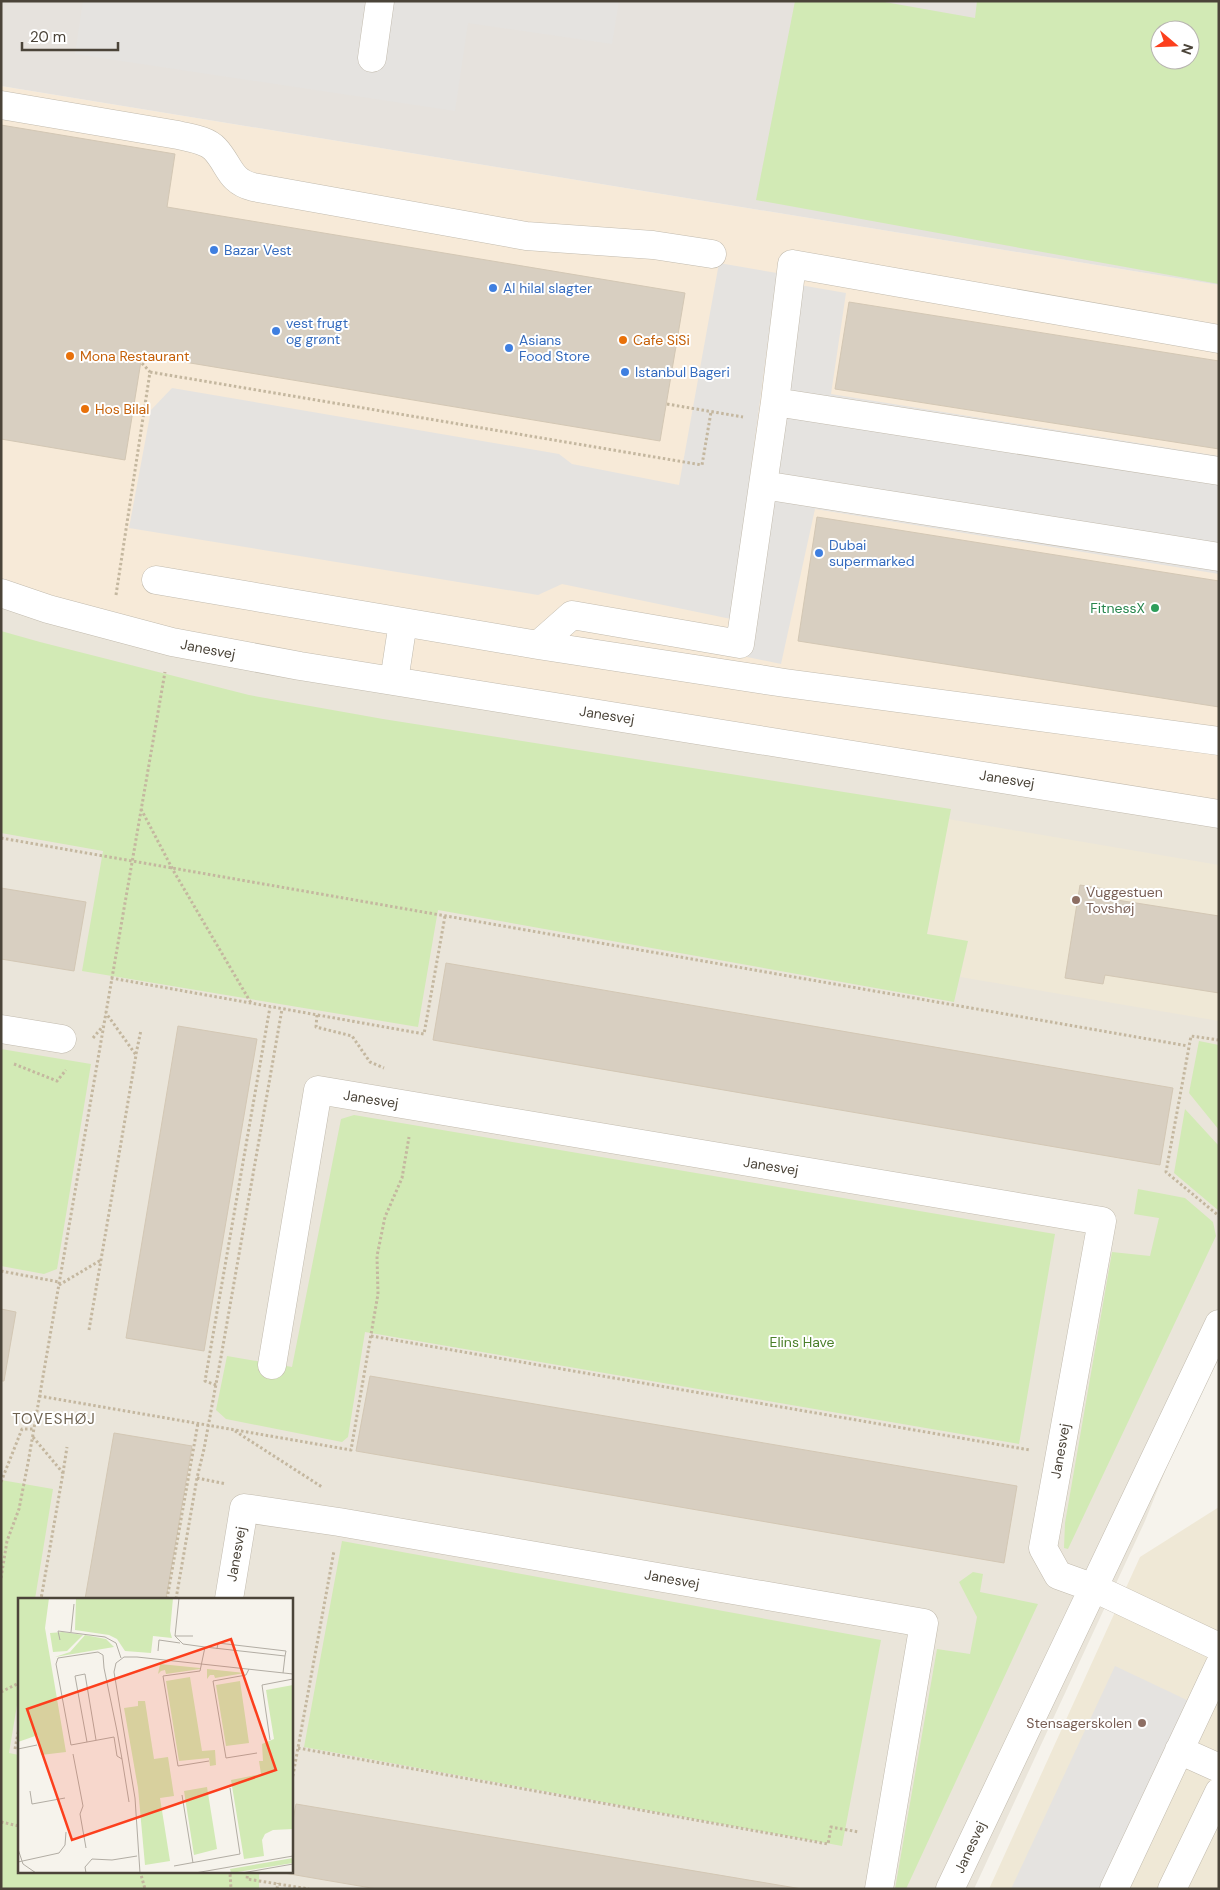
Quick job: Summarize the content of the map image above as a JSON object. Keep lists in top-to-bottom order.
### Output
{
  "streets": {
    "street": ["Janesvej"]
  },
  "districts": ["TOVESHØJ"],
  "parks": ["Elins Have"],
  "places": [
    "Bazar Vest",
    "Al hilal slagter",
    "vest frugt og grønt",
    "Cafe SiSi",
    "Asians Food Store",
    "Mona Restaurant",
    "Istanbul Bageri",
    "Hos Bilal",
    "Dubai supermarked",
    "FitnessX",
    "Vuggestuen Tovshøj",
    "Stensagerskolen"
  ],
  "scale_bar": "20 m",
  "north": "right"
}
